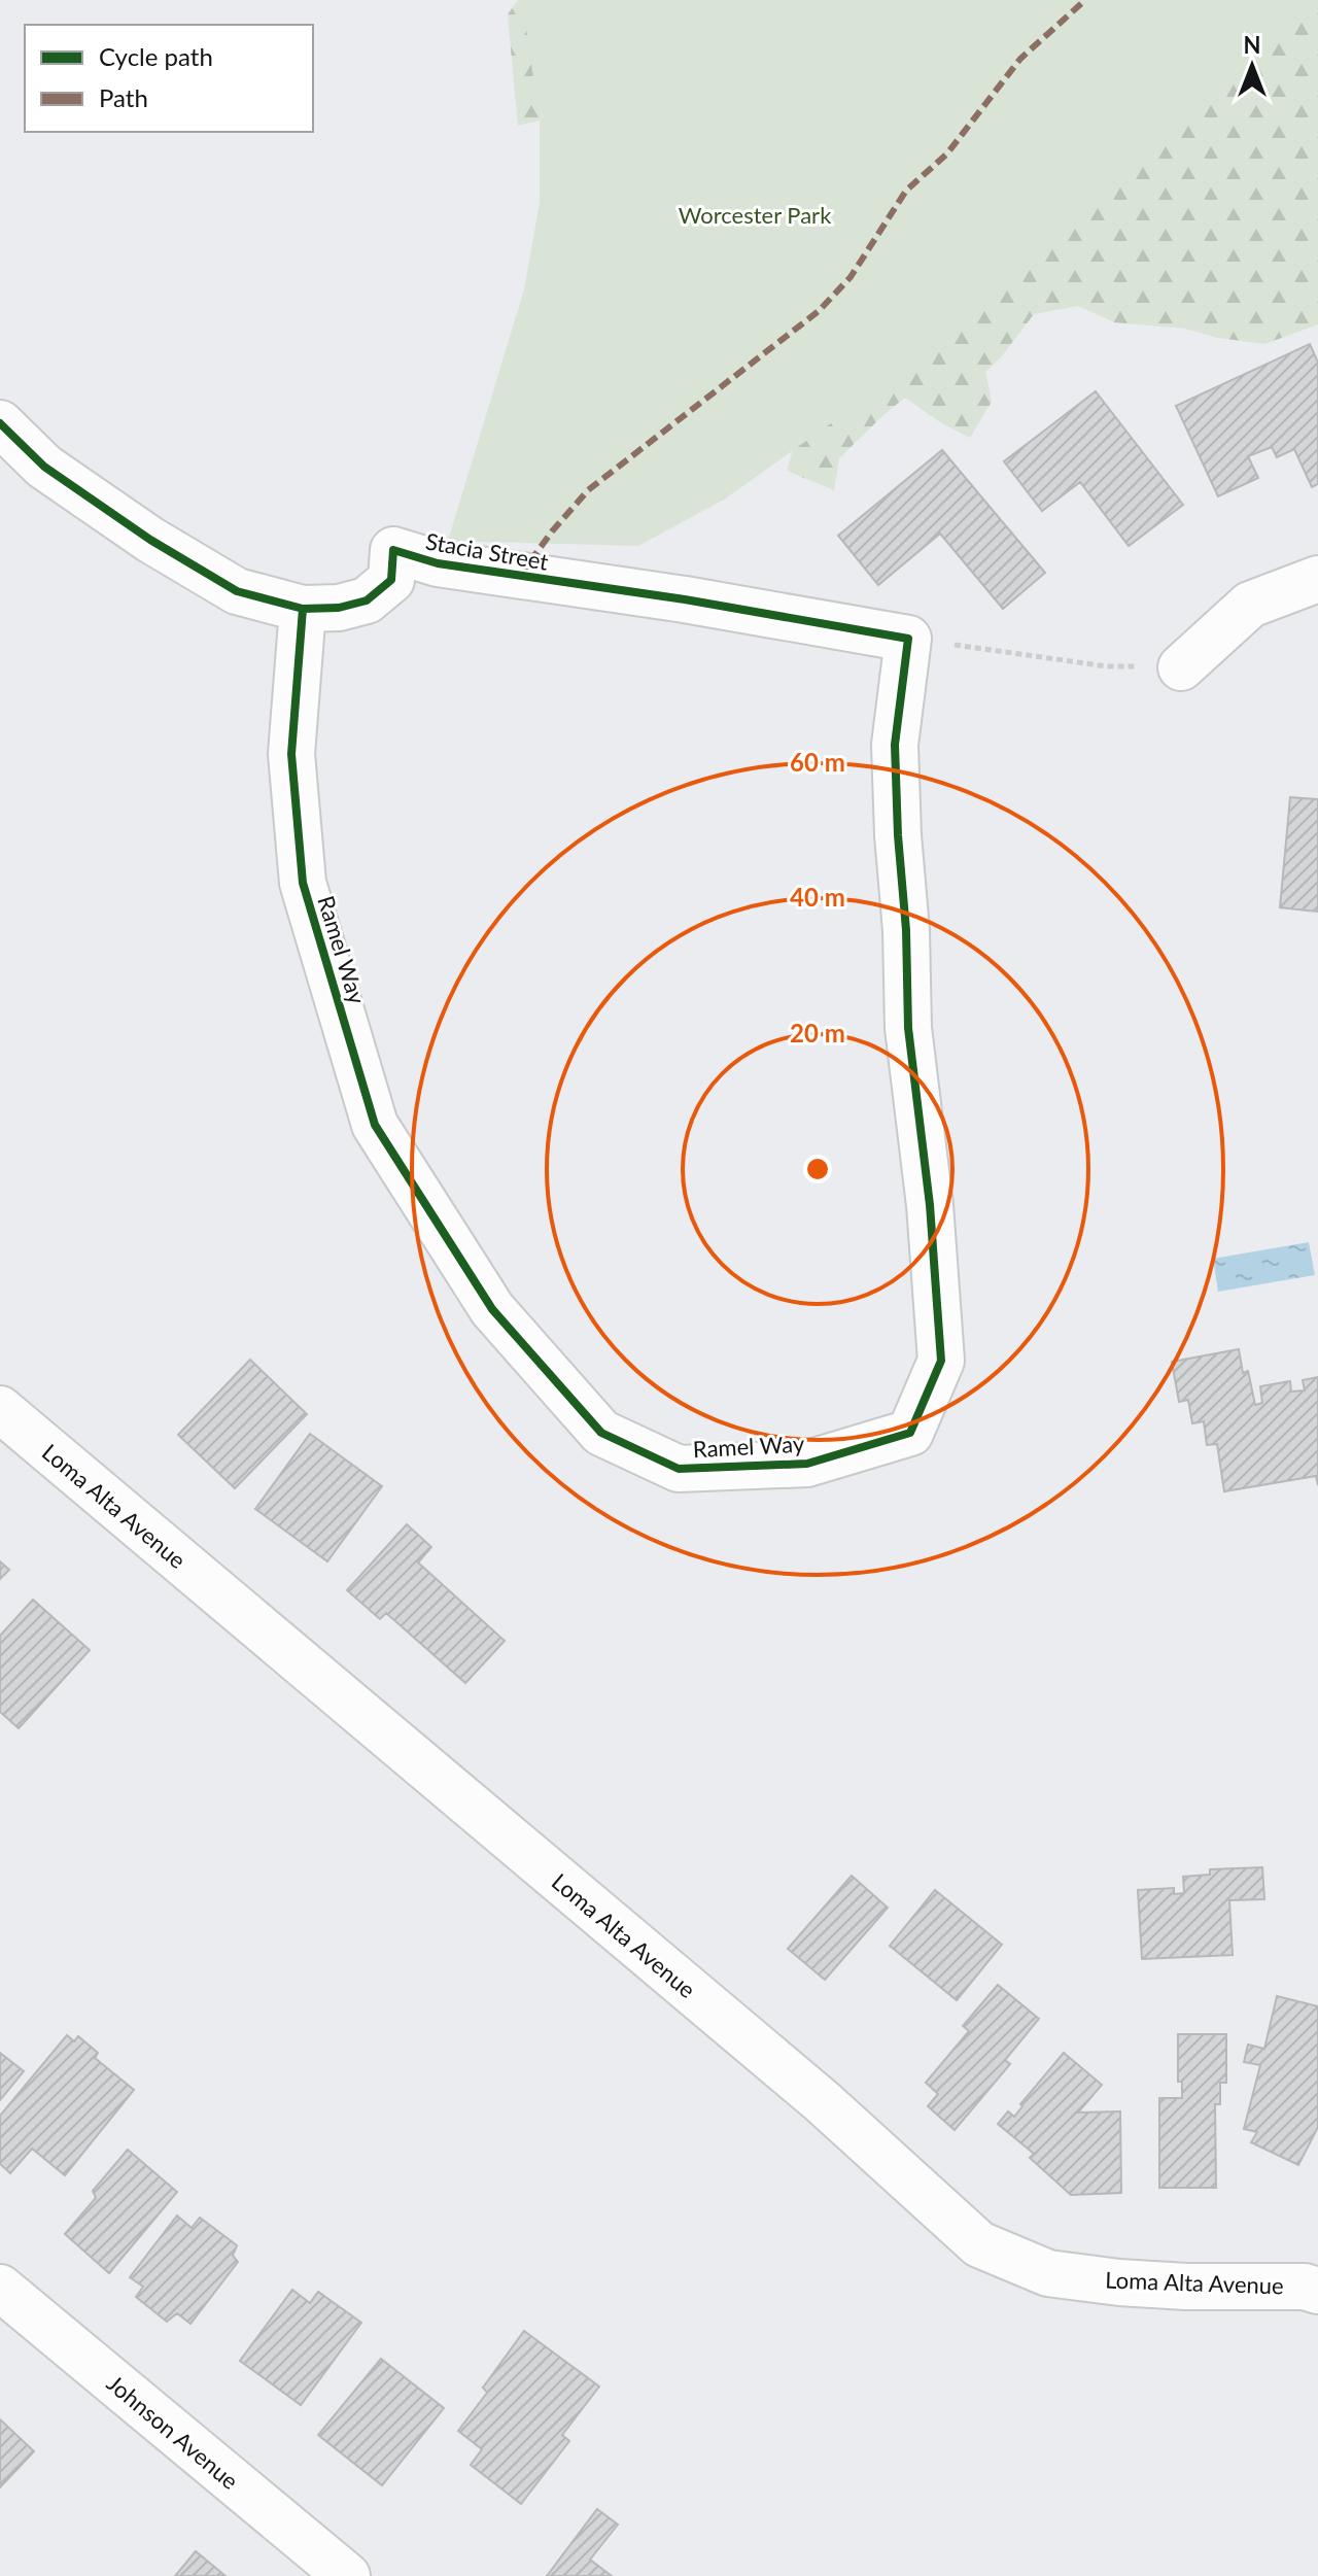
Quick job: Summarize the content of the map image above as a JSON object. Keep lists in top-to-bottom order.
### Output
{
  "streets": {
    "street": [
      "Stacia Street",
      "Ramel Way",
      "Loma Alta Avenue",
      "Johnson Avenue"
    ]
  },
  "crossings": [
    ["Stacia Street", "Ramel Way"]
  ],
  "parks": ["Worcester Park"],
  "legend": ["Cycle path", "Path"],
  "north": "top",
  "rings": ["60 m", "40 m", "20 m"]
}
